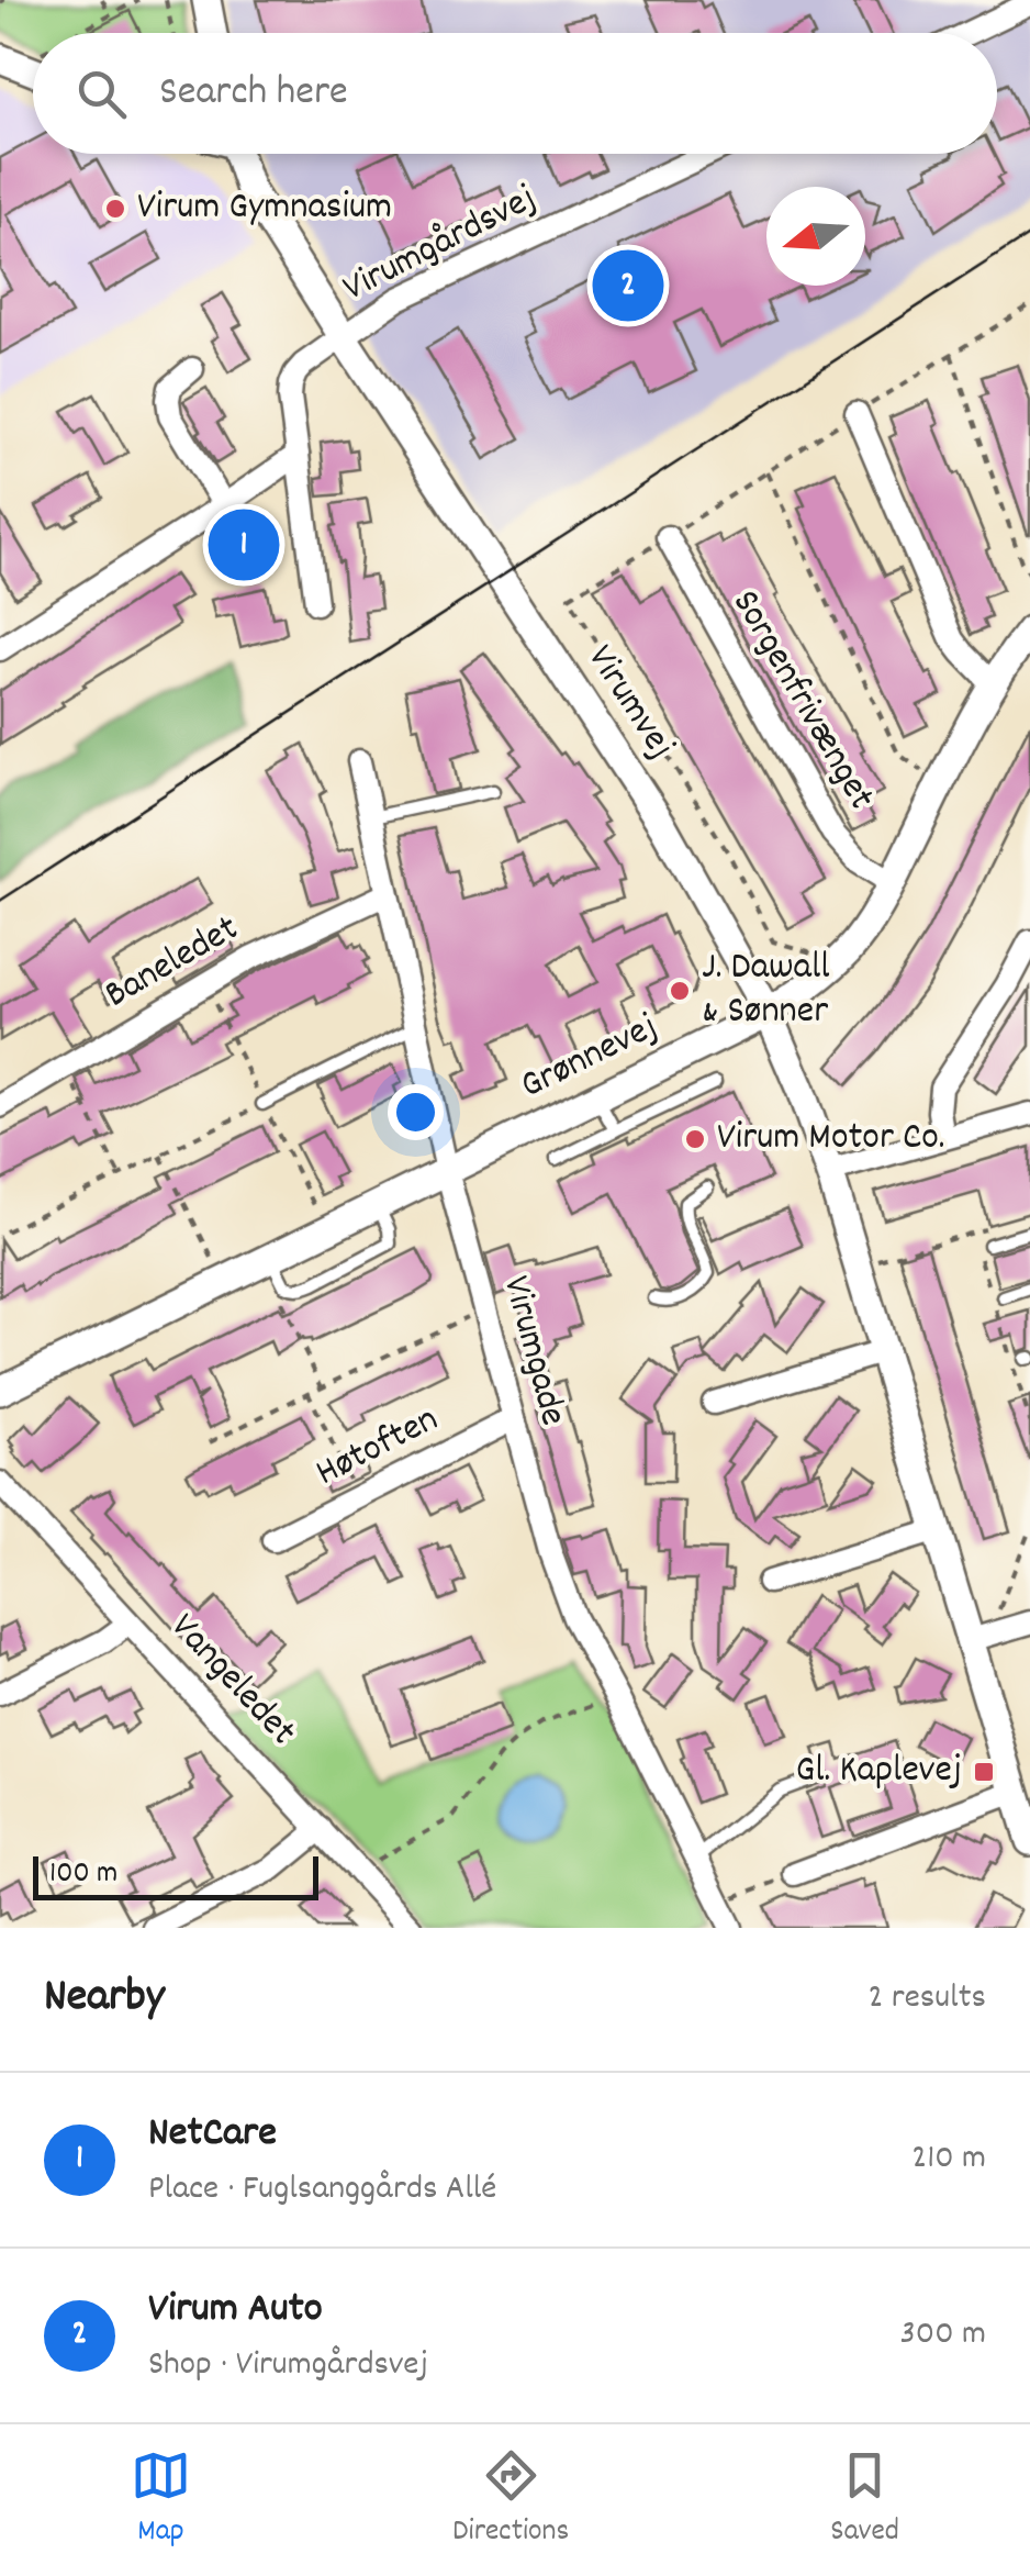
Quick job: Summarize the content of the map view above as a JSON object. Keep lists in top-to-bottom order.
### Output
{
  "streets": {
    "street": [
      "Virumgårdsvej",
      "Sorgenfrivænget",
      "Virumvej",
      "Baneledet",
      "Grønnevej",
      "Virumgade",
      "Høtoften",
      "Vangeledet"
    ]
  },
  "crossings": [
    ["Virumgårdsvej", "Virumvej"],
    ["Sorgenfrivænget", "Grønnevej"],
    ["Virumvej", "Grønnevej"],
    ["Baneledet", "Virumgade"],
    ["Grønnevej", "Virumgade"],
    ["Virumgade", "Høtoften"]
  ],
  "places": {
    "other": ["Virum Gymnasium", "J. Dawall & Sønner", "Virum Motor Co."],
    "transit": ["Gl. Kaplevej"]
  },
  "scale_bar": "100 m",
  "north": "left",
  "page": {
    "search": "Search here",
    "pins": ["2", "1"],
    "scale": "100 m",
    "heading": ["Nearby", "2 results"],
    "list": [
      {
        "mark": "1",
        "name": "NetCare",
        "note": "Place · Fuglsanggårds Allé",
        "value": "210 m"
      },
      {
        "mark": "2",
        "name": "Virum Auto",
        "note": "Shop · Virumgårdsvej",
        "value": "300 m"
      }
    ],
    "nav": ["Map", "Directions", "Saved"]
  }
}
